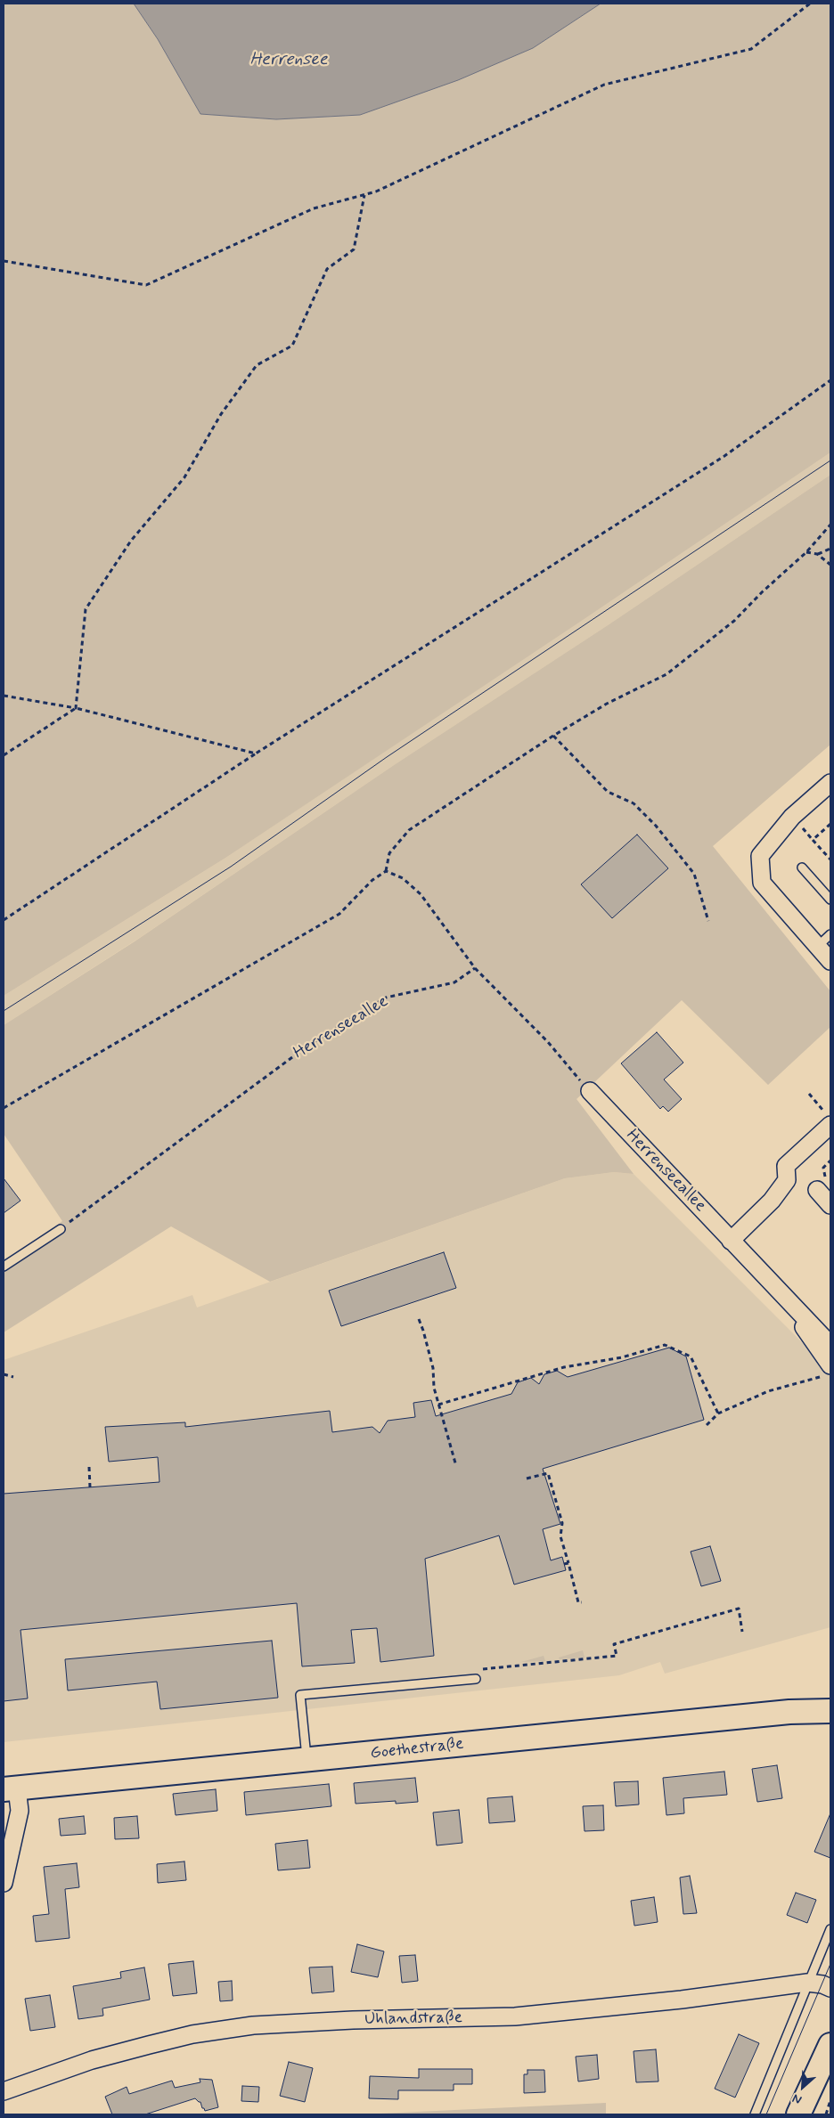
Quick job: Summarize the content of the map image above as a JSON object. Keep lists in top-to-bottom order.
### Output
{
  "streets": {
    "street": ["Herrenseeallee", "Goethestraße", "Uhlandstraße"]
  },
  "water": ["Herrensee"],
  "north": "bottom left"
}
